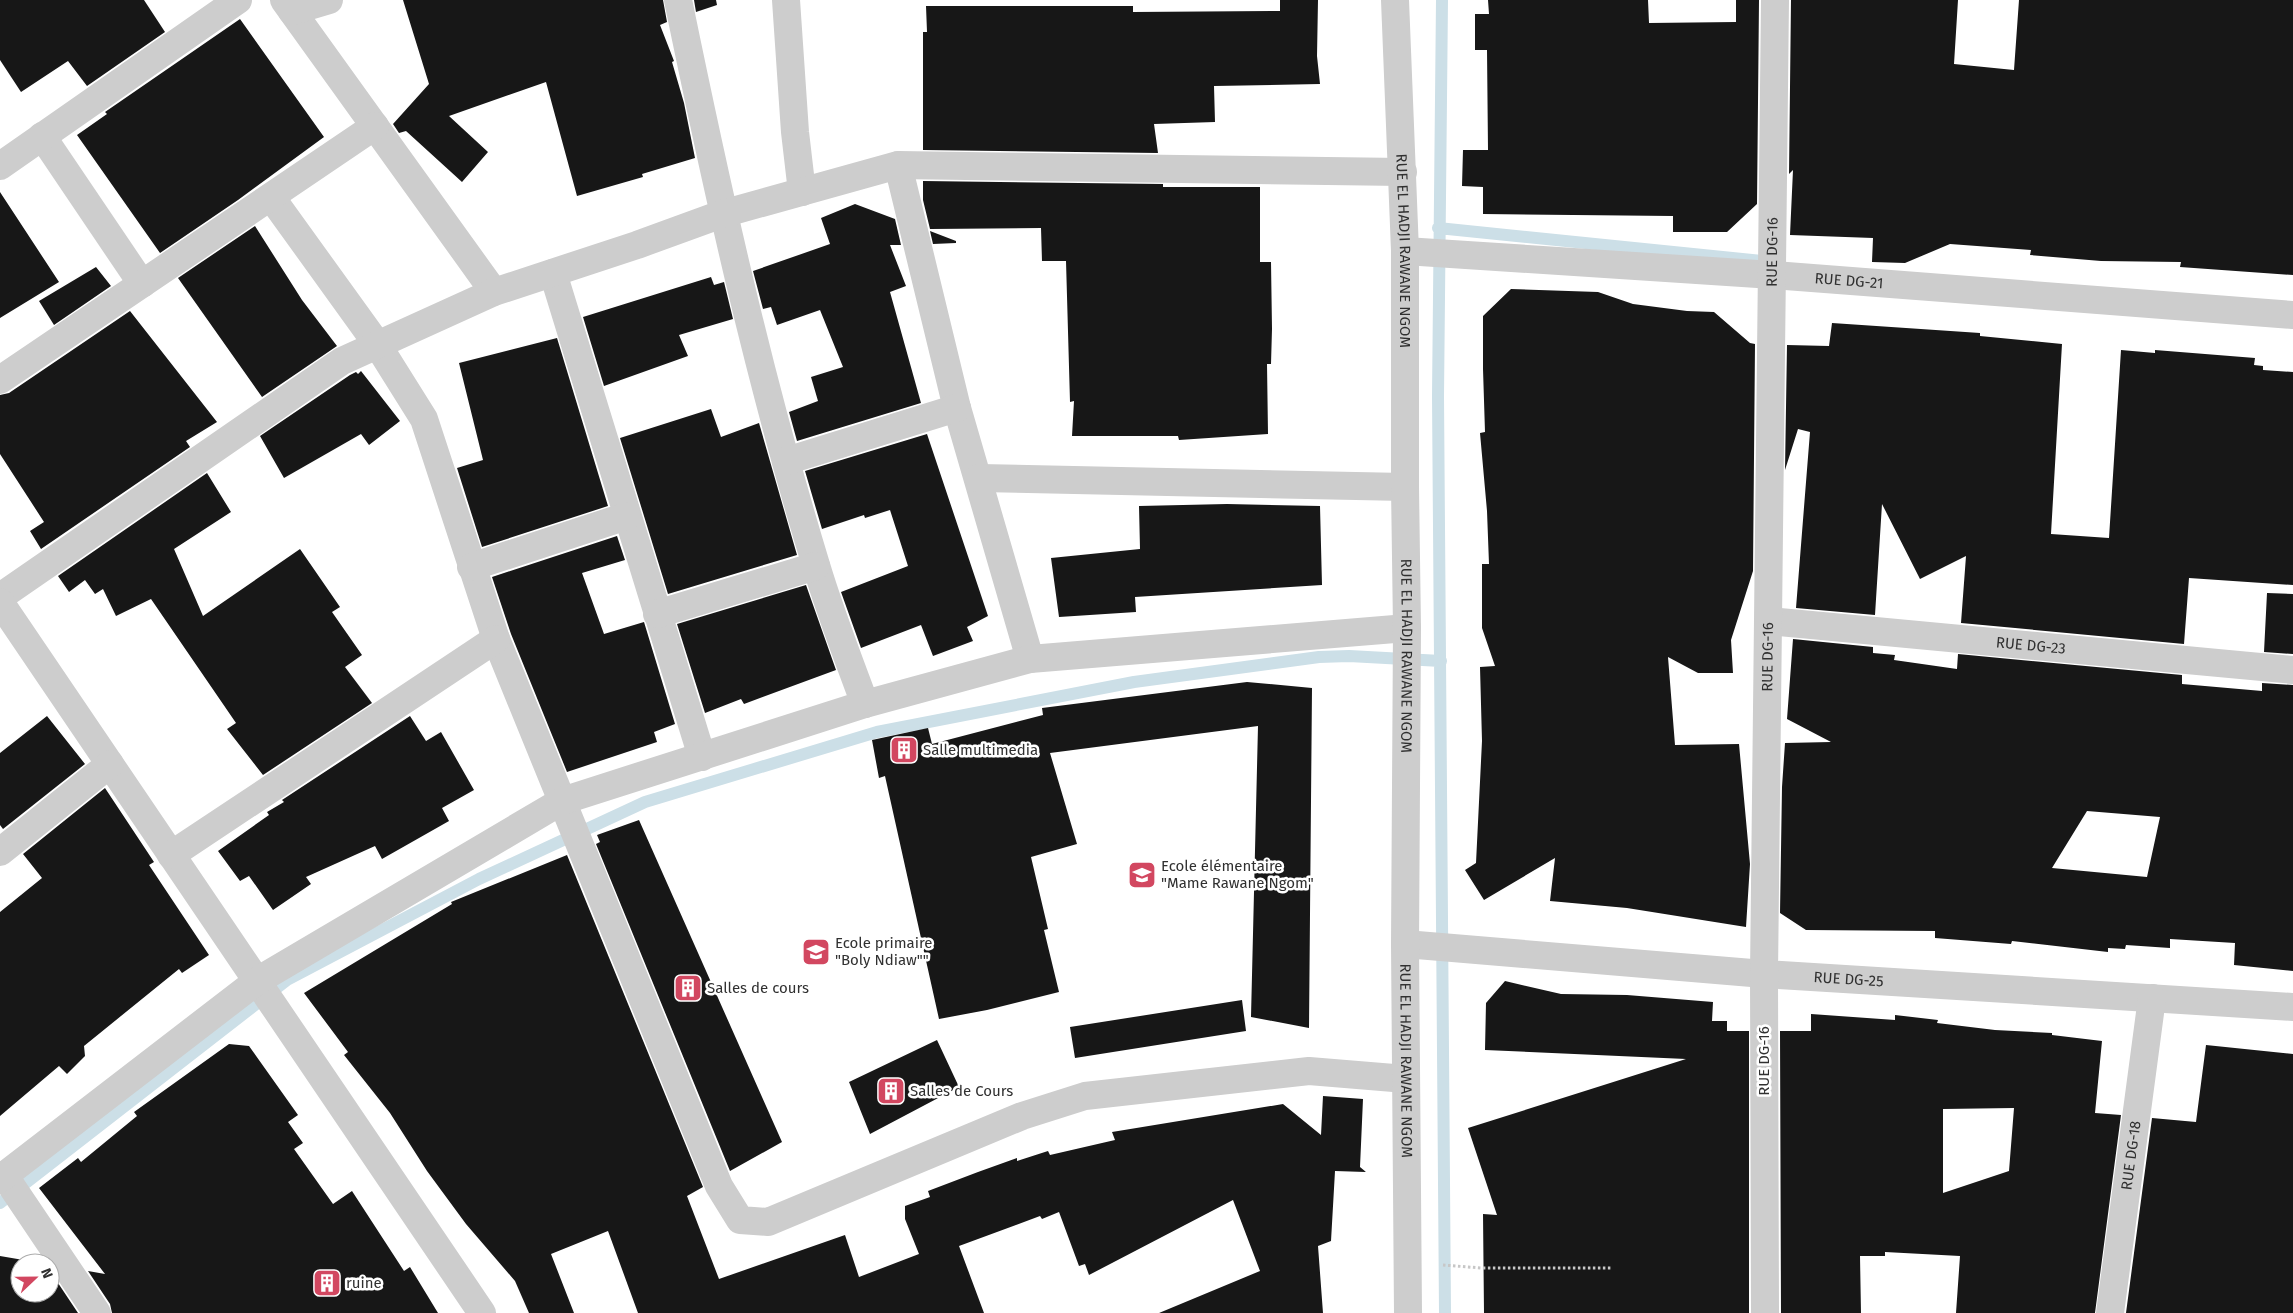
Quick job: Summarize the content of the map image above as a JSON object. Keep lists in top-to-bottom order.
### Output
{
  "streets": {
    "street": [
      "RUE EL HADJI RAWANE NGOM",
      "RUE DG-16",
      "RUE DG-21",
      "RUE DG-23",
      "RUE DG-25",
      "RUE DG-18"
    ]
  },
  "crossings": [
    ["RUE EL HADJI RAWANE NGOM", "RUE DG-21"],
    ["RUE EL HADJI RAWANE NGOM", "RUE DG-25"],
    ["RUE DG-16", "RUE DG-21"],
    ["RUE DG-16", "RUE DG-23"],
    ["RUE DG-16", "RUE DG-25"],
    ["RUE DG-25", "RUE DG-18"]
  ],
  "places": {
    "building": [
      "Salle multimedia",
      "Salles de cours",
      "Salles de Cours",
      "ruine"
    ],
    "school or university": ["Ecole élémentaire \"Mame Rawane Ngom\"", "Ecole primaire \"Boly Ndiaw\"\""]
  },
  "north": "right"
}
